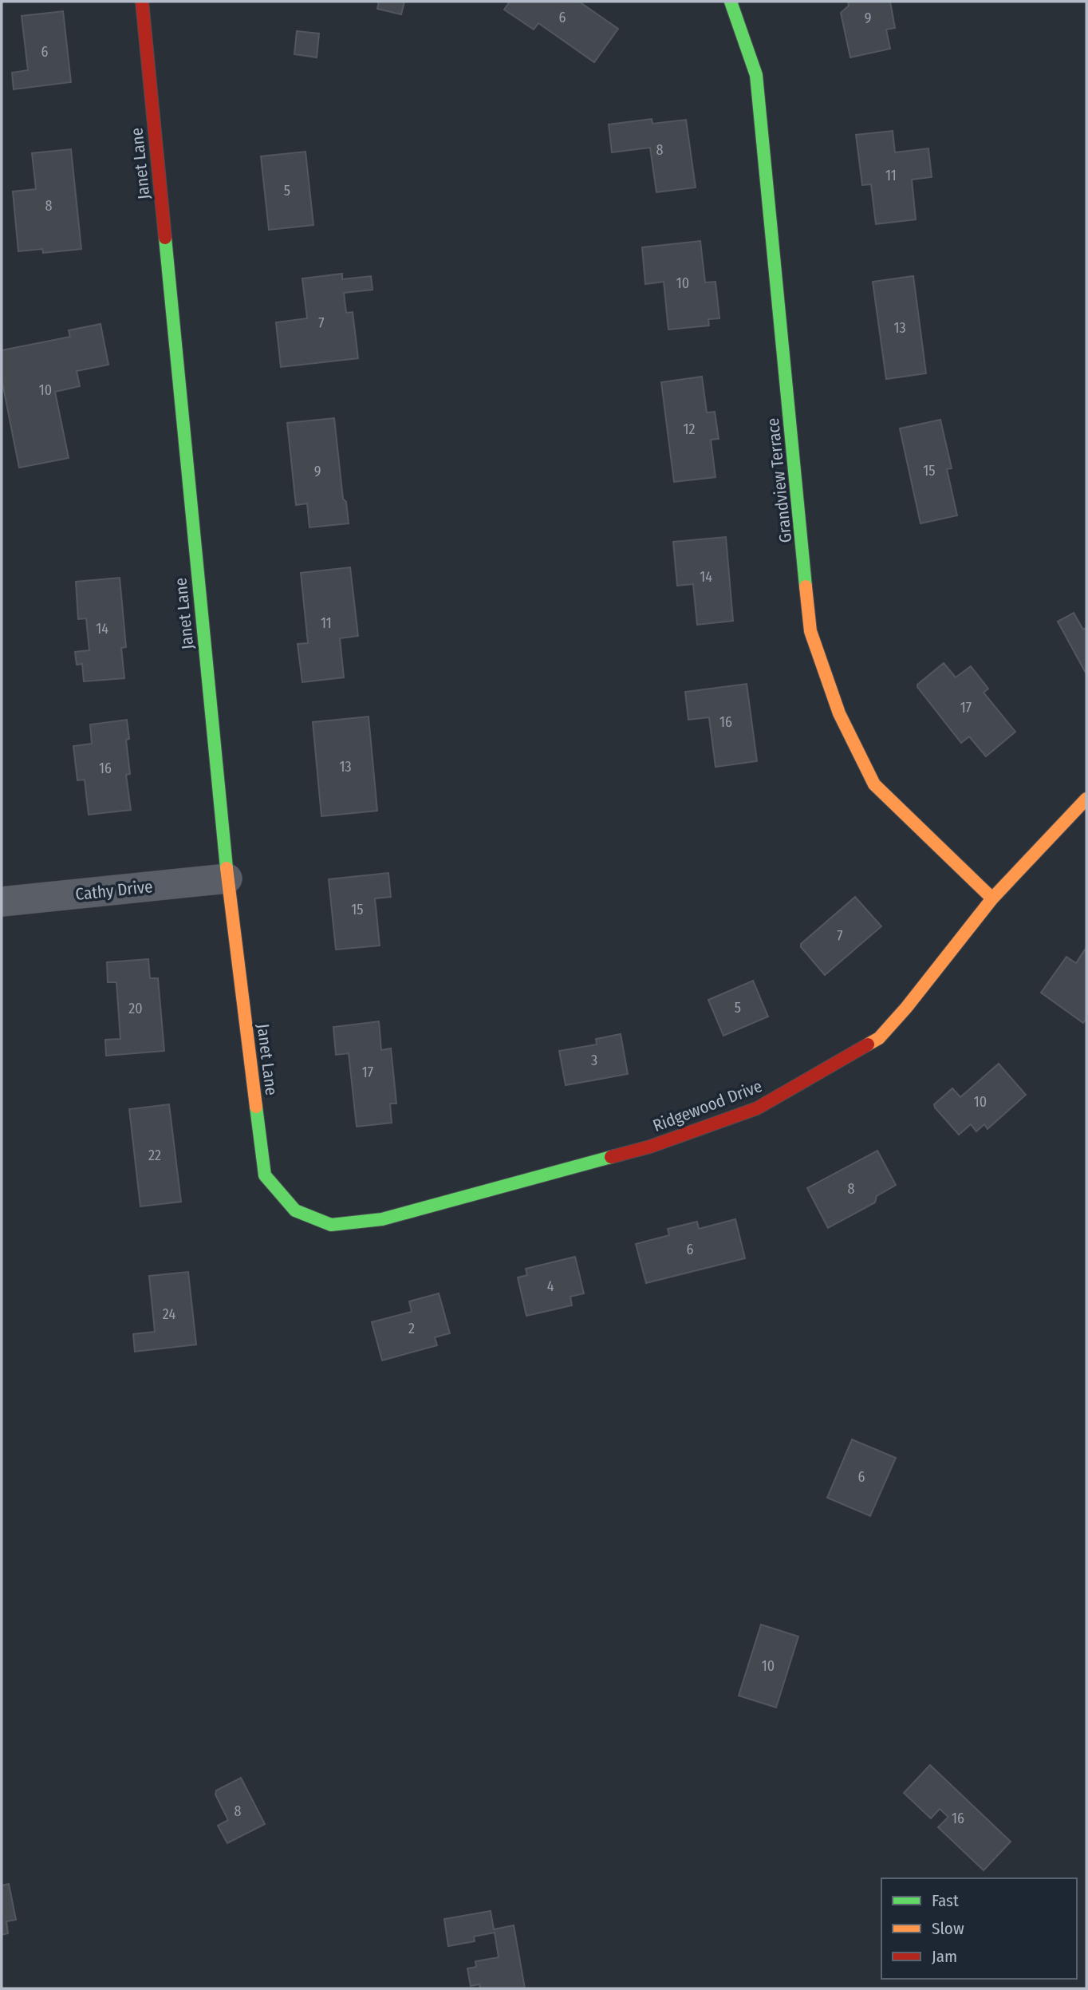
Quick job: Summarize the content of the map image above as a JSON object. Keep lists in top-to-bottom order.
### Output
{
  "streets": {
    "street": [
      "Janet Lane",
      "Grandview Terrace",
      "Cathy Drive",
      "Ridgewood Drive"
    ]
  },
  "crossings": [
    ["Janet Lane", "Cathy Drive"],
    ["Janet Lane", "Ridgewood Drive"],
    ["Grandview Terrace", "Ridgewood Drive"]
  ],
  "house_numbers": [
    "6",
    "9",
    "6",
    "8",
    "11",
    "5",
    "8",
    "10",
    "7",
    "13",
    "10",
    "12",
    "15",
    "9",
    "14",
    "11",
    "14",
    "17",
    "16",
    "13",
    "16",
    "15",
    "7",
    "5",
    "20",
    "3",
    "17",
    "10",
    "22",
    "8",
    "6",
    "4",
    "24",
    "2",
    "6",
    "10",
    "8",
    "16"
  ],
  "legend": ["Fast", "Slow", "Jam"]
}
